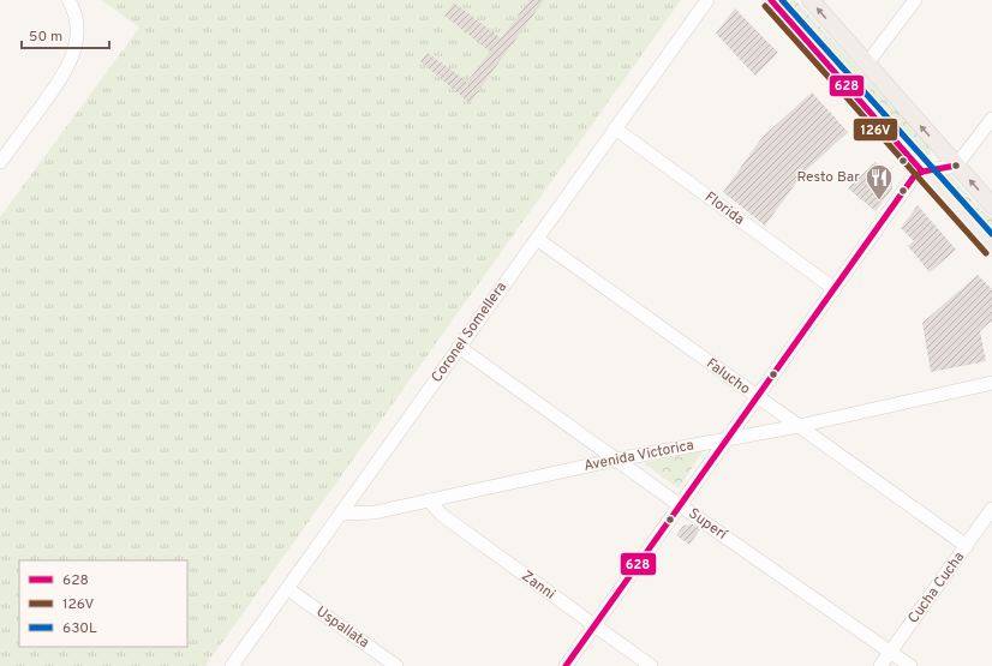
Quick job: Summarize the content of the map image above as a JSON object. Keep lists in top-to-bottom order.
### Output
{
  "streets": {
    "street": [
      "Florida",
      "Coronel Somellera",
      "Falucho",
      "Avenida Victorica",
      "Superí",
      "Zanni",
      "Cucha Cucha",
      "Uspallata"
    ]
  },
  "crossings": [
    ["Florida", "Coronel Somellera"],
    ["Coronel Somellera", "Falucho"],
    ["Coronel Somellera", "Avenida Victorica"],
    ["Coronel Somellera", "Superí"],
    ["Coronel Somellera", "Uspallata"],
    ["Falucho", "Avenida Victorica"],
    ["Falucho", "Cucha Cucha"],
    ["Avenida Victorica", "Superí"],
    ["Avenida Victorica", "Zanni"],
    ["Superí", "Cucha Cucha"]
  ],
  "places": {
    "restaurant": ["Resto Bar"]
  },
  "lines": ["transit line 628", "transit line 630L", "transit line 126V"],
  "legend": ["628", "126V", "630L"],
  "scale_bar": "50 m"
}
